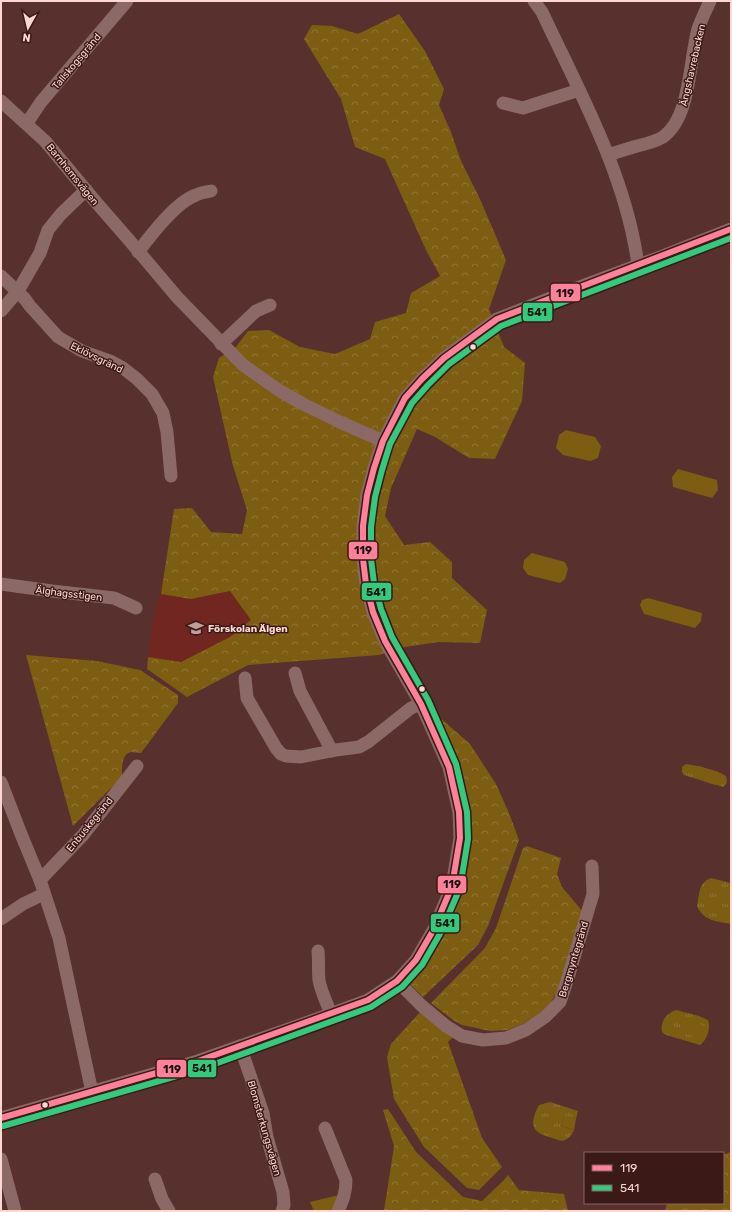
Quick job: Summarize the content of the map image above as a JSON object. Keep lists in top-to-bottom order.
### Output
{
  "streets": {
    "street": [
      "Tallskogsgränd",
      "Ängshavrebacken",
      "Barnhemsvägen",
      "Eklövsgränd",
      "Älghagsstigen",
      "Enbuskegränd",
      "Bergmyntegränd",
      "Blomsterkungsvägen"
    ]
  },
  "crossings": [
    ["Tallskogsgränd", "Barnhemsvägen"]
  ],
  "places": {
    "school or university": ["Förskolan Älgen"]
  },
  "lines": ["transit line 119", "transit line 541"],
  "legend": ["119", "541"],
  "north": "bottom"
}
